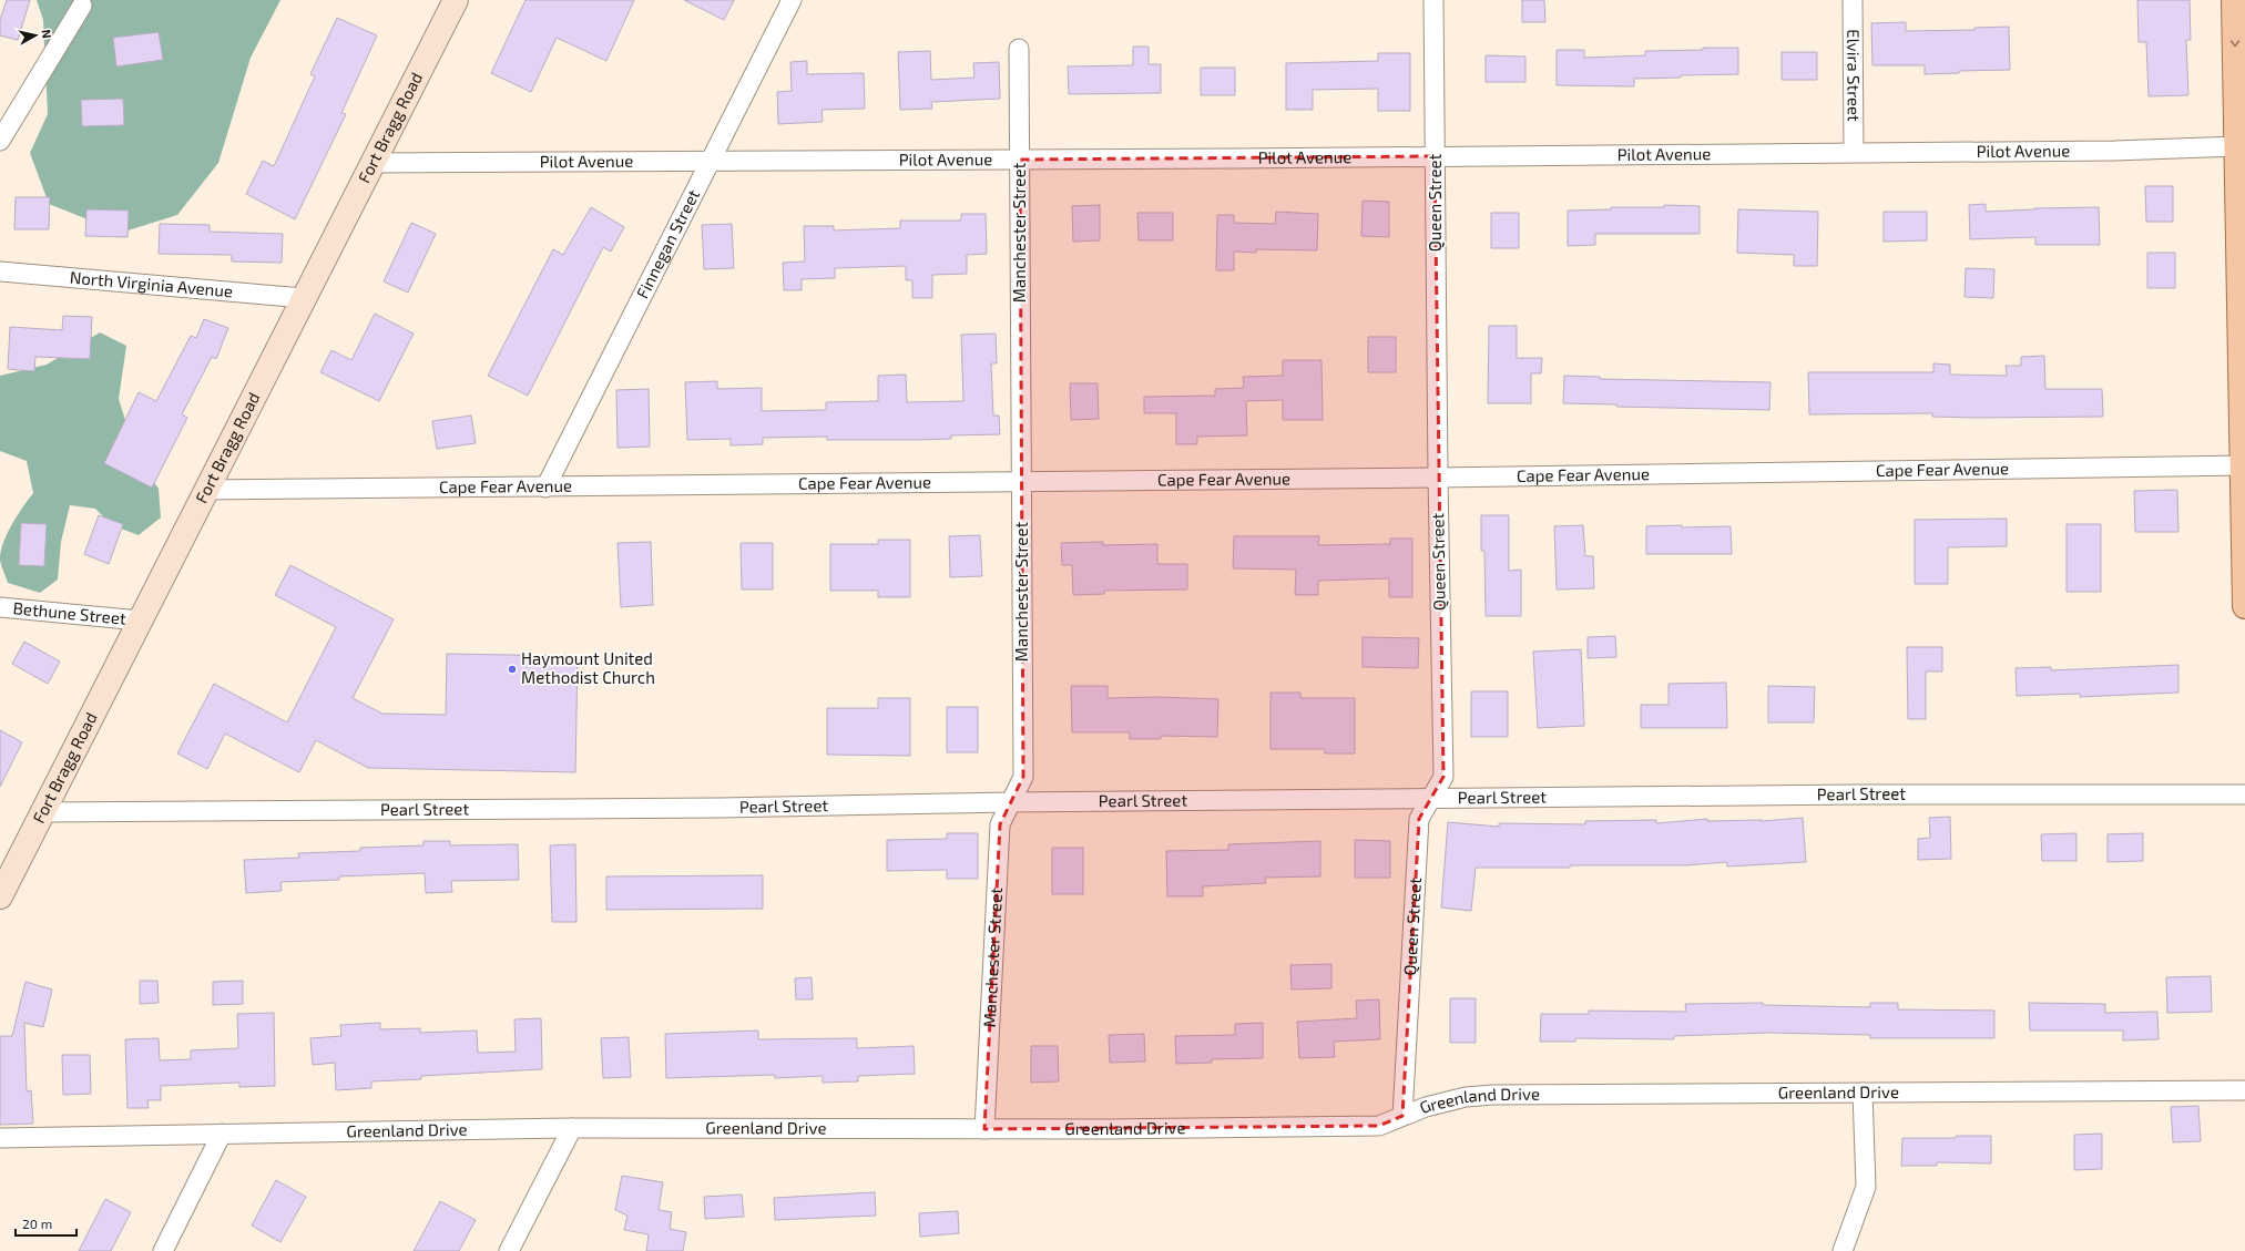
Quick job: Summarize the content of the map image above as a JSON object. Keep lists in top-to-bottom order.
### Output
{
  "streets": {
    "main road": ["Fort Bragg Road"],
    "street": [
      "Elvira Street",
      "Pilot Avenue",
      "Queen Street",
      "Manchester Street",
      "Finnegan Street",
      "North Virginia Avenue",
      "Cape Fear Avenue",
      "Bethune Street",
      "Pearl Street",
      "Greenland Drive"
    ]
  },
  "crossings": [
    ["Elvira Street", "Pilot Avenue"],
    ["Fort Bragg Road", "Pilot Avenue"],
    ["Fort Bragg Road", "North Virginia Avenue"],
    ["Fort Bragg Road", "Cape Fear Avenue"],
    ["Fort Bragg Road", "Bethune Street"],
    ["Fort Bragg Road", "Pearl Street"],
    ["Pilot Avenue", "Queen Street"],
    ["Pilot Avenue", "Manchester Street"],
    ["Pilot Avenue", "Finnegan Street"],
    ["Queen Street", "Cape Fear Avenue"],
    ["Queen Street", "Pearl Street"],
    ["Queen Street", "Greenland Drive"],
    ["Manchester Street", "Cape Fear Avenue"],
    ["Manchester Street", "Pearl Street"],
    ["Manchester Street", "Greenland Drive"],
    ["Finnegan Street", "Cape Fear Avenue"]
  ],
  "places": ["Haymount United Methodist Church"],
  "scale_bar": "20 m",
  "north": "right"
}
